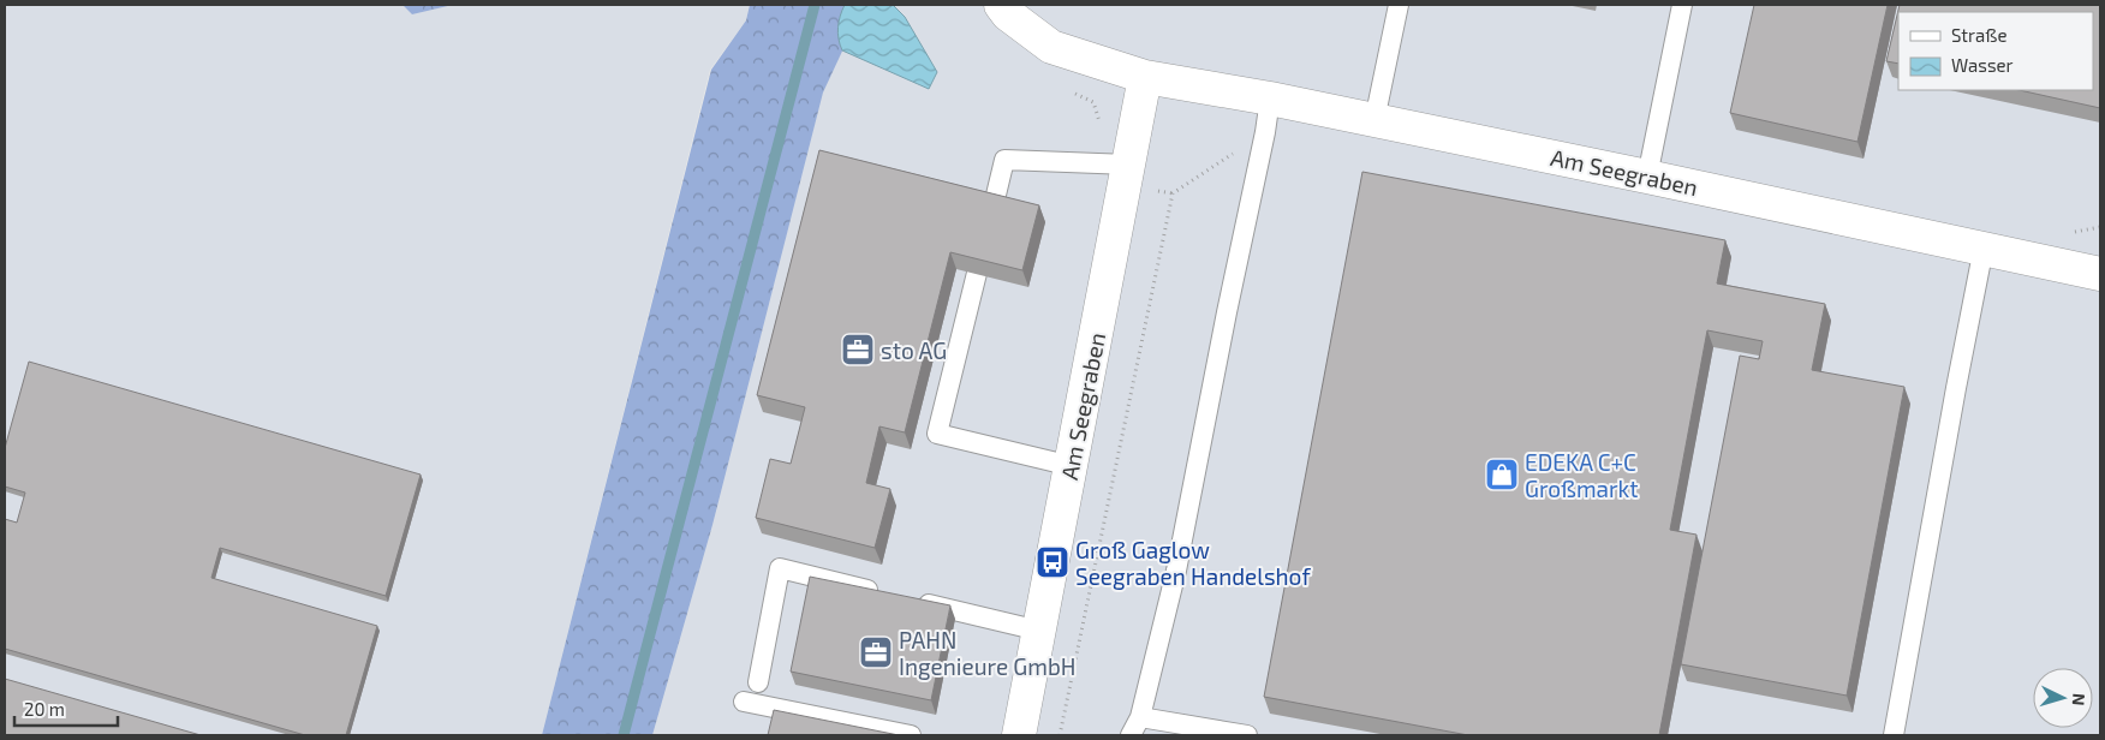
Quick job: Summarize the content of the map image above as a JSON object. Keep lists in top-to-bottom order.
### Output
{
  "streets": {
    "street": ["Am Seegraben"]
  },
  "places": {
    "office": ["sto AG", "PAHN Ingenieure GmbH"],
    "shop": ["EDEKA C+C Großmarkt"],
    "bus stop": ["Groß Gaglow Seegraben Handelshof"]
  },
  "legend": ["Straße", "Wasser"],
  "scale_bar": "20 m",
  "north": "right"
}
